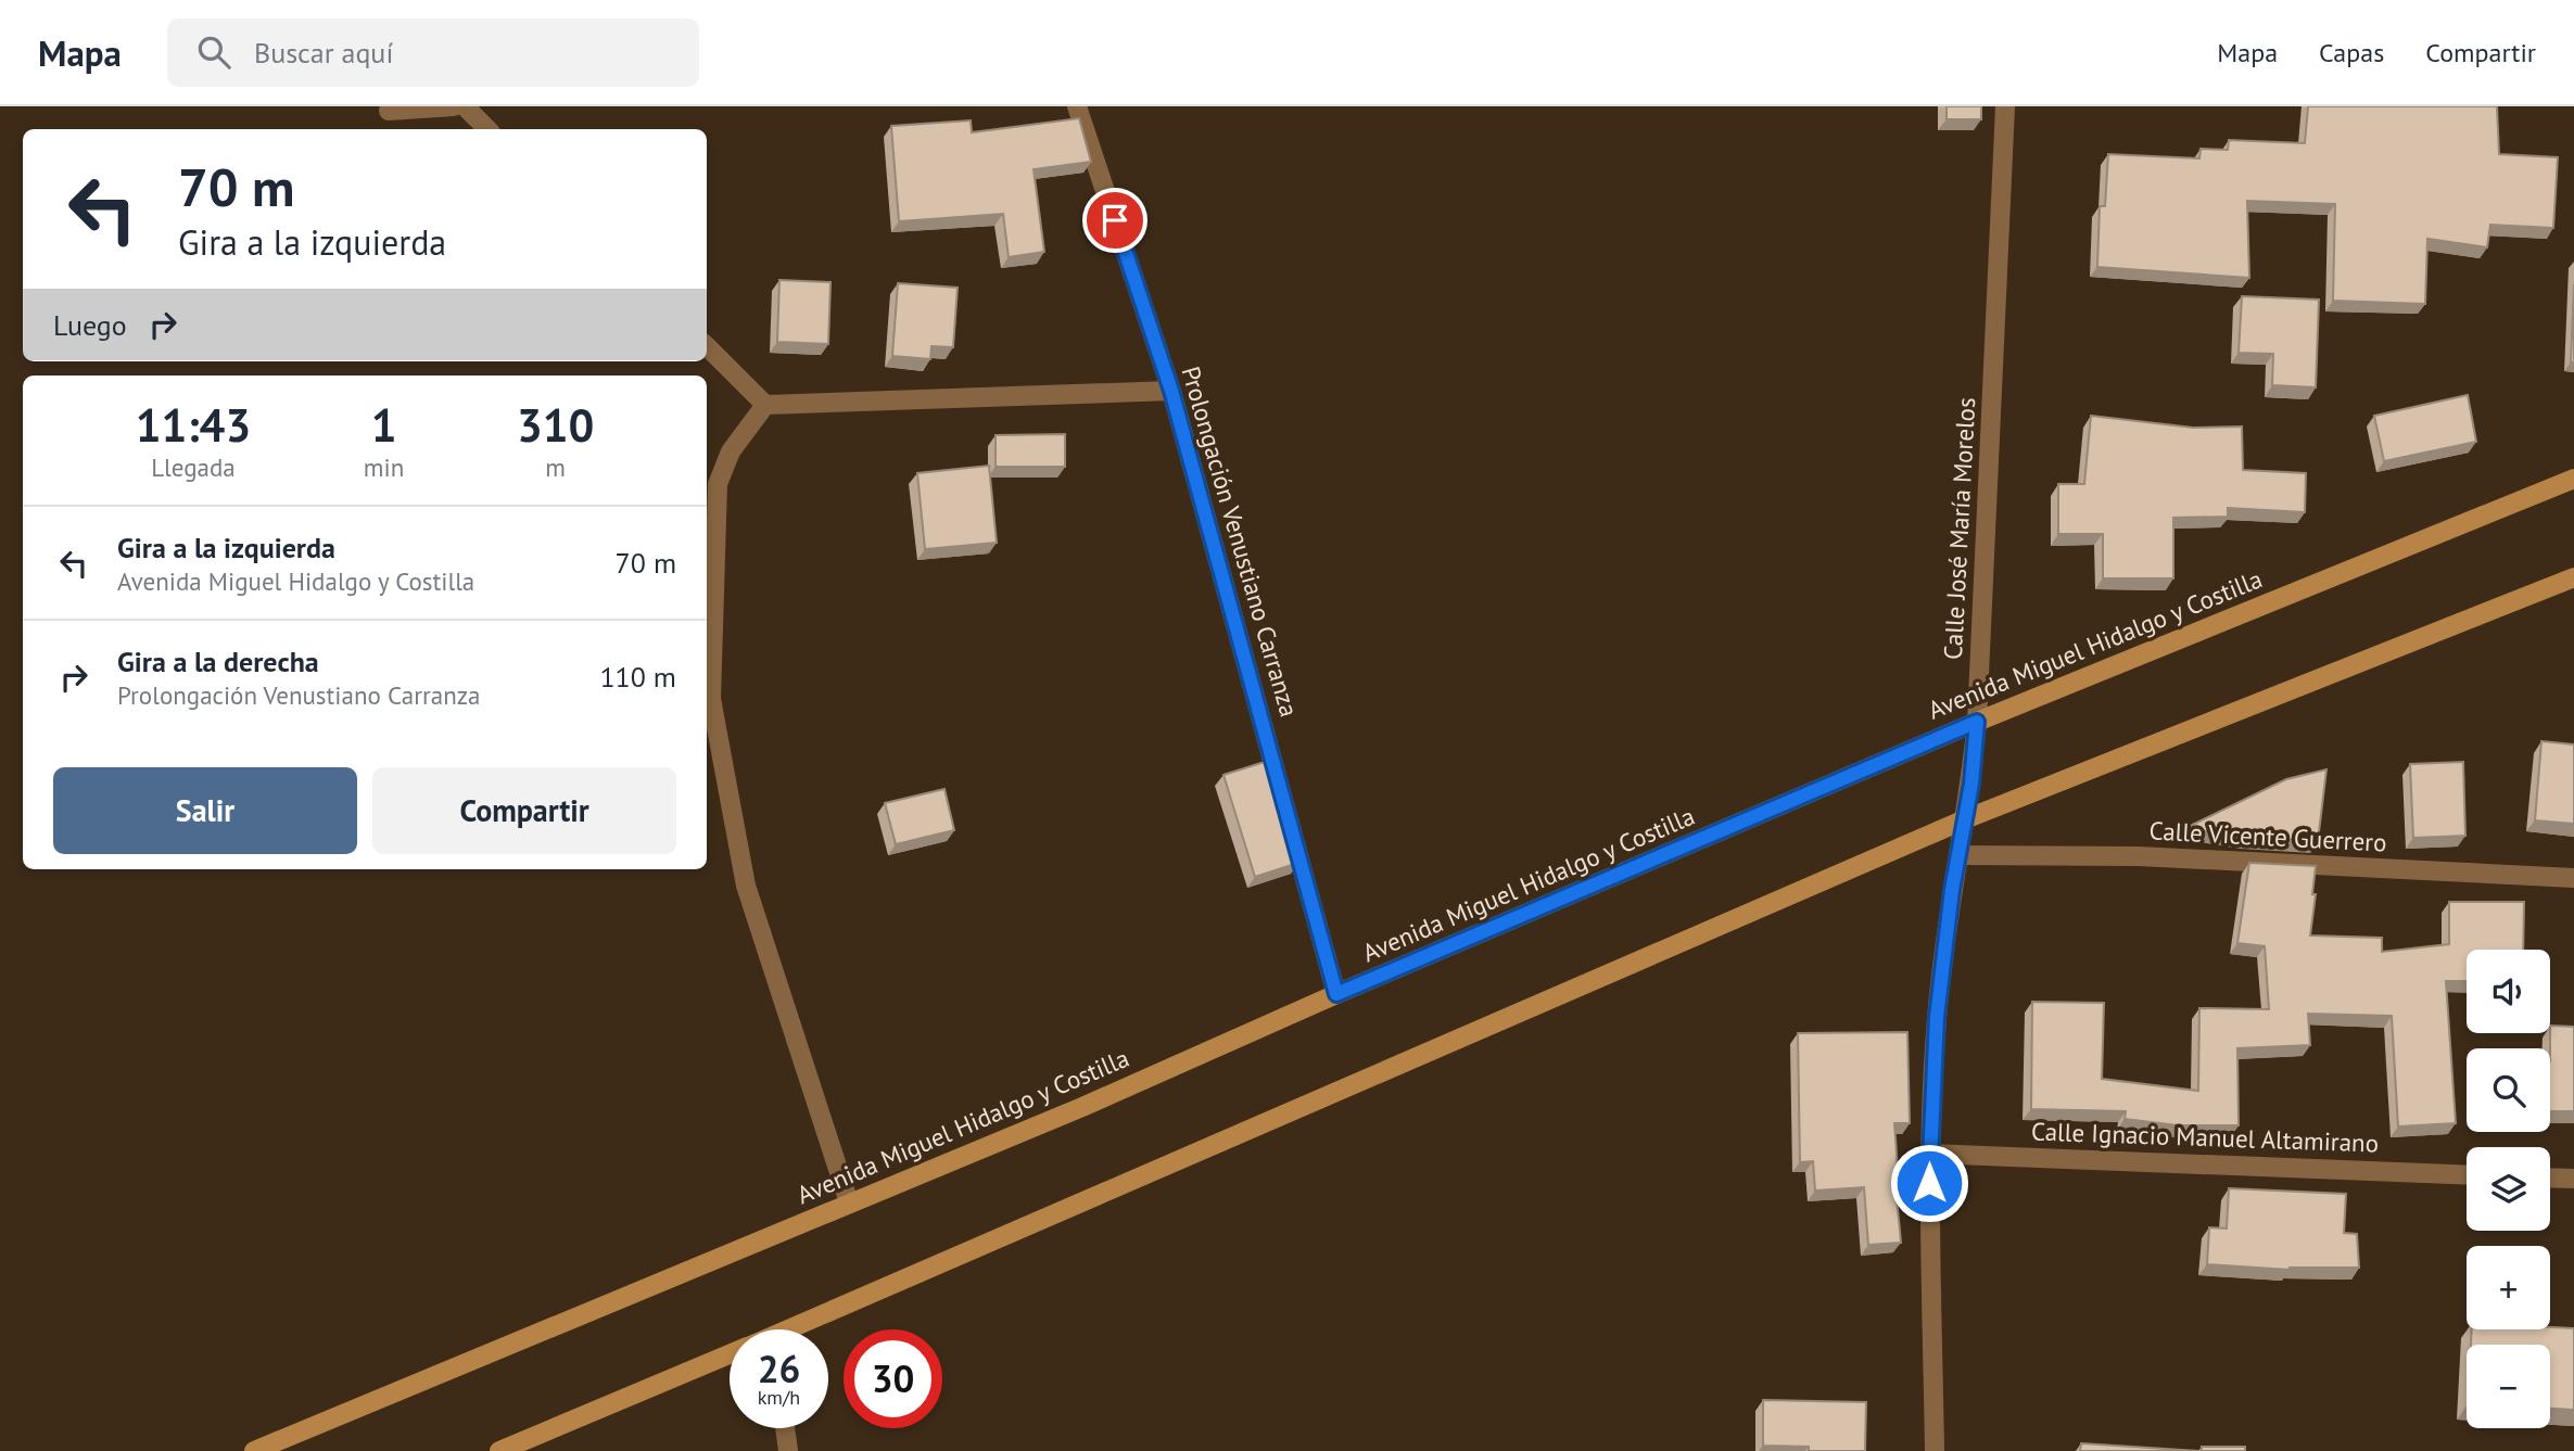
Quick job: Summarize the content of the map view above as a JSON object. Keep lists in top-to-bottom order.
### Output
{
  "streets": {
    "main road": ["Avenida Miguel Hidalgo y Costilla"],
    "street": [
      "Calle José María Morelos",
      "Prolongación Venustiano Carranza",
      "Calle Vicente Guerrero",
      "Calle Ignacio Manuel Altamirano"
    ]
  },
  "crossings": [
    ["Calle José María Morelos", "Avenida Miguel Hidalgo y Costilla"],
    ["Calle José María Morelos", "Calle Vicente Guerrero"],
    ["Calle José María Morelos", "Calle Ignacio Manuel Altamirano"],
    ["Prolongación Venustiano Carranza", "Avenida Miguel Hidalgo y Costilla"]
  ],
  "page": {
    "header": "Mapa",
    "search": "Buscar aquí",
    "nav": ["Mapa", "Capas", "Compartir"],
    "turn": ["70 m", "Gira a la izquierda"],
    "then": "Luego",
    "eta": [
      "11:43",
      "Llegada",
      "1",
      "min",
      "310",
      "m"
    ],
    "list": [
      {
        "name": "Gira a la izquierda",
        "note": "Avenida Miguel Hidalgo y Costilla",
        "value": "70 m"
      },
      {
        "name": "Gira a la derecha",
        "note": "Prolongación Venustiano Carranza",
        "value": "110 m"
      }
    ],
    "buttons": ["Salir", "Compartir"],
    "map_buttons": ["+", "−"],
    "speed": "26 km/h",
    "limit": "30"
  }
}
